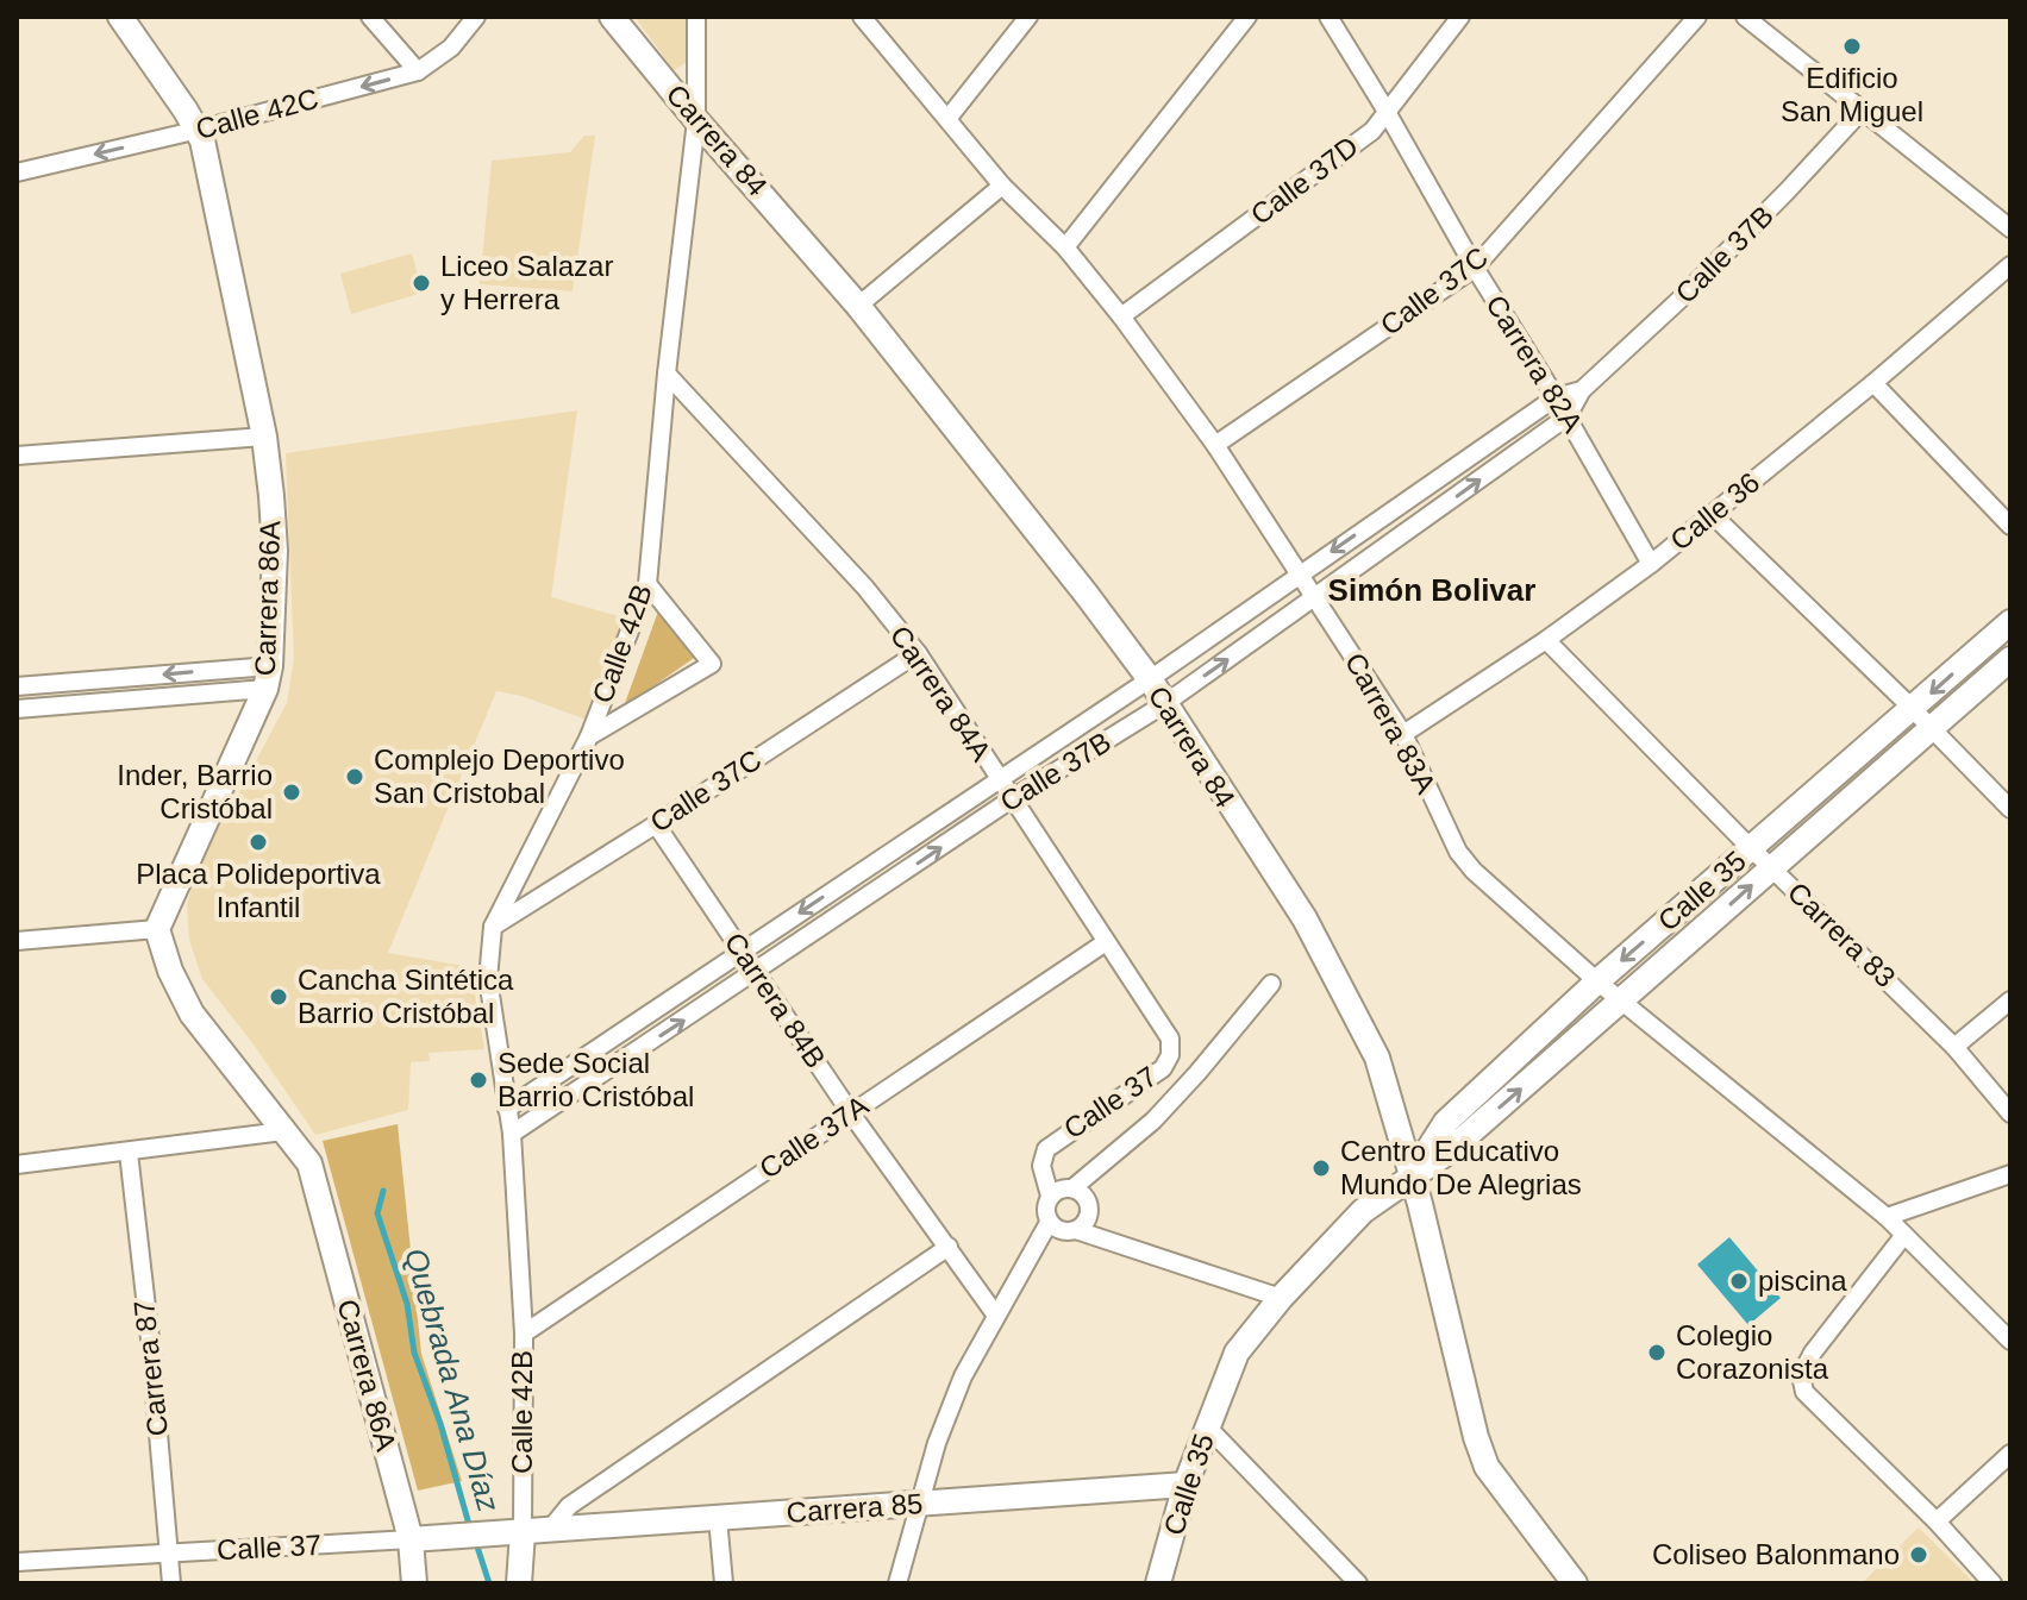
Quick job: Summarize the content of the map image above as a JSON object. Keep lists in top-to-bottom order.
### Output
{
  "streets": {
    "street": [
      "Calle 42C",
      "Carrera 84",
      "Calle 37D",
      "Calle 37B",
      "Calle 37C",
      "Carrera 82A",
      "Calle 36",
      "Carrera 86A",
      "Calle 42B",
      "Carrera 84A",
      "Carrera 83A",
      "Calle 35",
      "Carrera 83",
      "Carrera 84B",
      "Calle 37",
      "Calle 37A",
      "Carrera 87",
      "Carrera 85"
    ]
  },
  "crossings": [
    ["Calle 42C", "Carrera 86A"],
    ["Carrera 84", "Calle 37B"],
    ["Carrera 84", "Calle 42B"],
    ["Carrera 84", "Calle 35"],
    ["Calle 37D", "Carrera 82A"],
    ["Calle 37D", "Carrera 83A"],
    ["Calle 37B", "Carrera 82A"],
    ["Calle 37B", "Calle 42B"],
    ["Calle 37B", "Carrera 84A"],
    ["Calle 37B", "Carrera 83A"],
    ["Calle 37B", "Carrera 84B"],
    ["Calle 37C", "Carrera 82A"],
    ["Calle 37C", "Calle 42B"],
    ["Calle 37C", "Carrera 84A"],
    ["Calle 37C", "Carrera 83A"],
    ["Calle 37C", "Carrera 84B"],
    ["Carrera 82A", "Calle 36"],
    ["Calle 36", "Carrera 83A"],
    ["Calle 36", "Carrera 83"],
    ["Carrera 86A", "Calle 37"],
    ["Calle 42B", "Carrera 84A"],
    ["Calle 42B", "Calle 37"],
    ["Calle 42B", "Calle 37A"],
    ["Calle 42B", "Carrera 85"],
    ["Carrera 84A", "Calle 37"],
    ["Carrera 84A", "Calle 37A"],
    ["Carrera 83A", "Calle 35"],
    ["Calle 35", "Carrera 83"],
    ["Calle 35", "Carrera 85"],
    ["Carrera 84B", "Calle 37A"],
    ["Calle 37", "Carrera 87"],
    ["Calle 37", "Carrera 85"]
  ],
  "one_way": ["Calle 42C"],
  "districts": ["Simón Bolivar"],
  "water": ["Quebrada Ana Díaz"],
  "places": [
    "Edificio San Miguel",
    "Liceo Salazar y Herrera",
    "Complejo Deportivo San Cristobal",
    "Inder, Barrio Cristóbal",
    "Placa Polideportiva Infantil",
    "Cancha Sintética Barrio Cristóbal",
    "Sede Social Barrio Cristóbal",
    "Centro Educativo Mundo De Alegrias",
    "piscina",
    "Colegio Corazonista",
    "Coliseo Balonmano"
  ]
}
